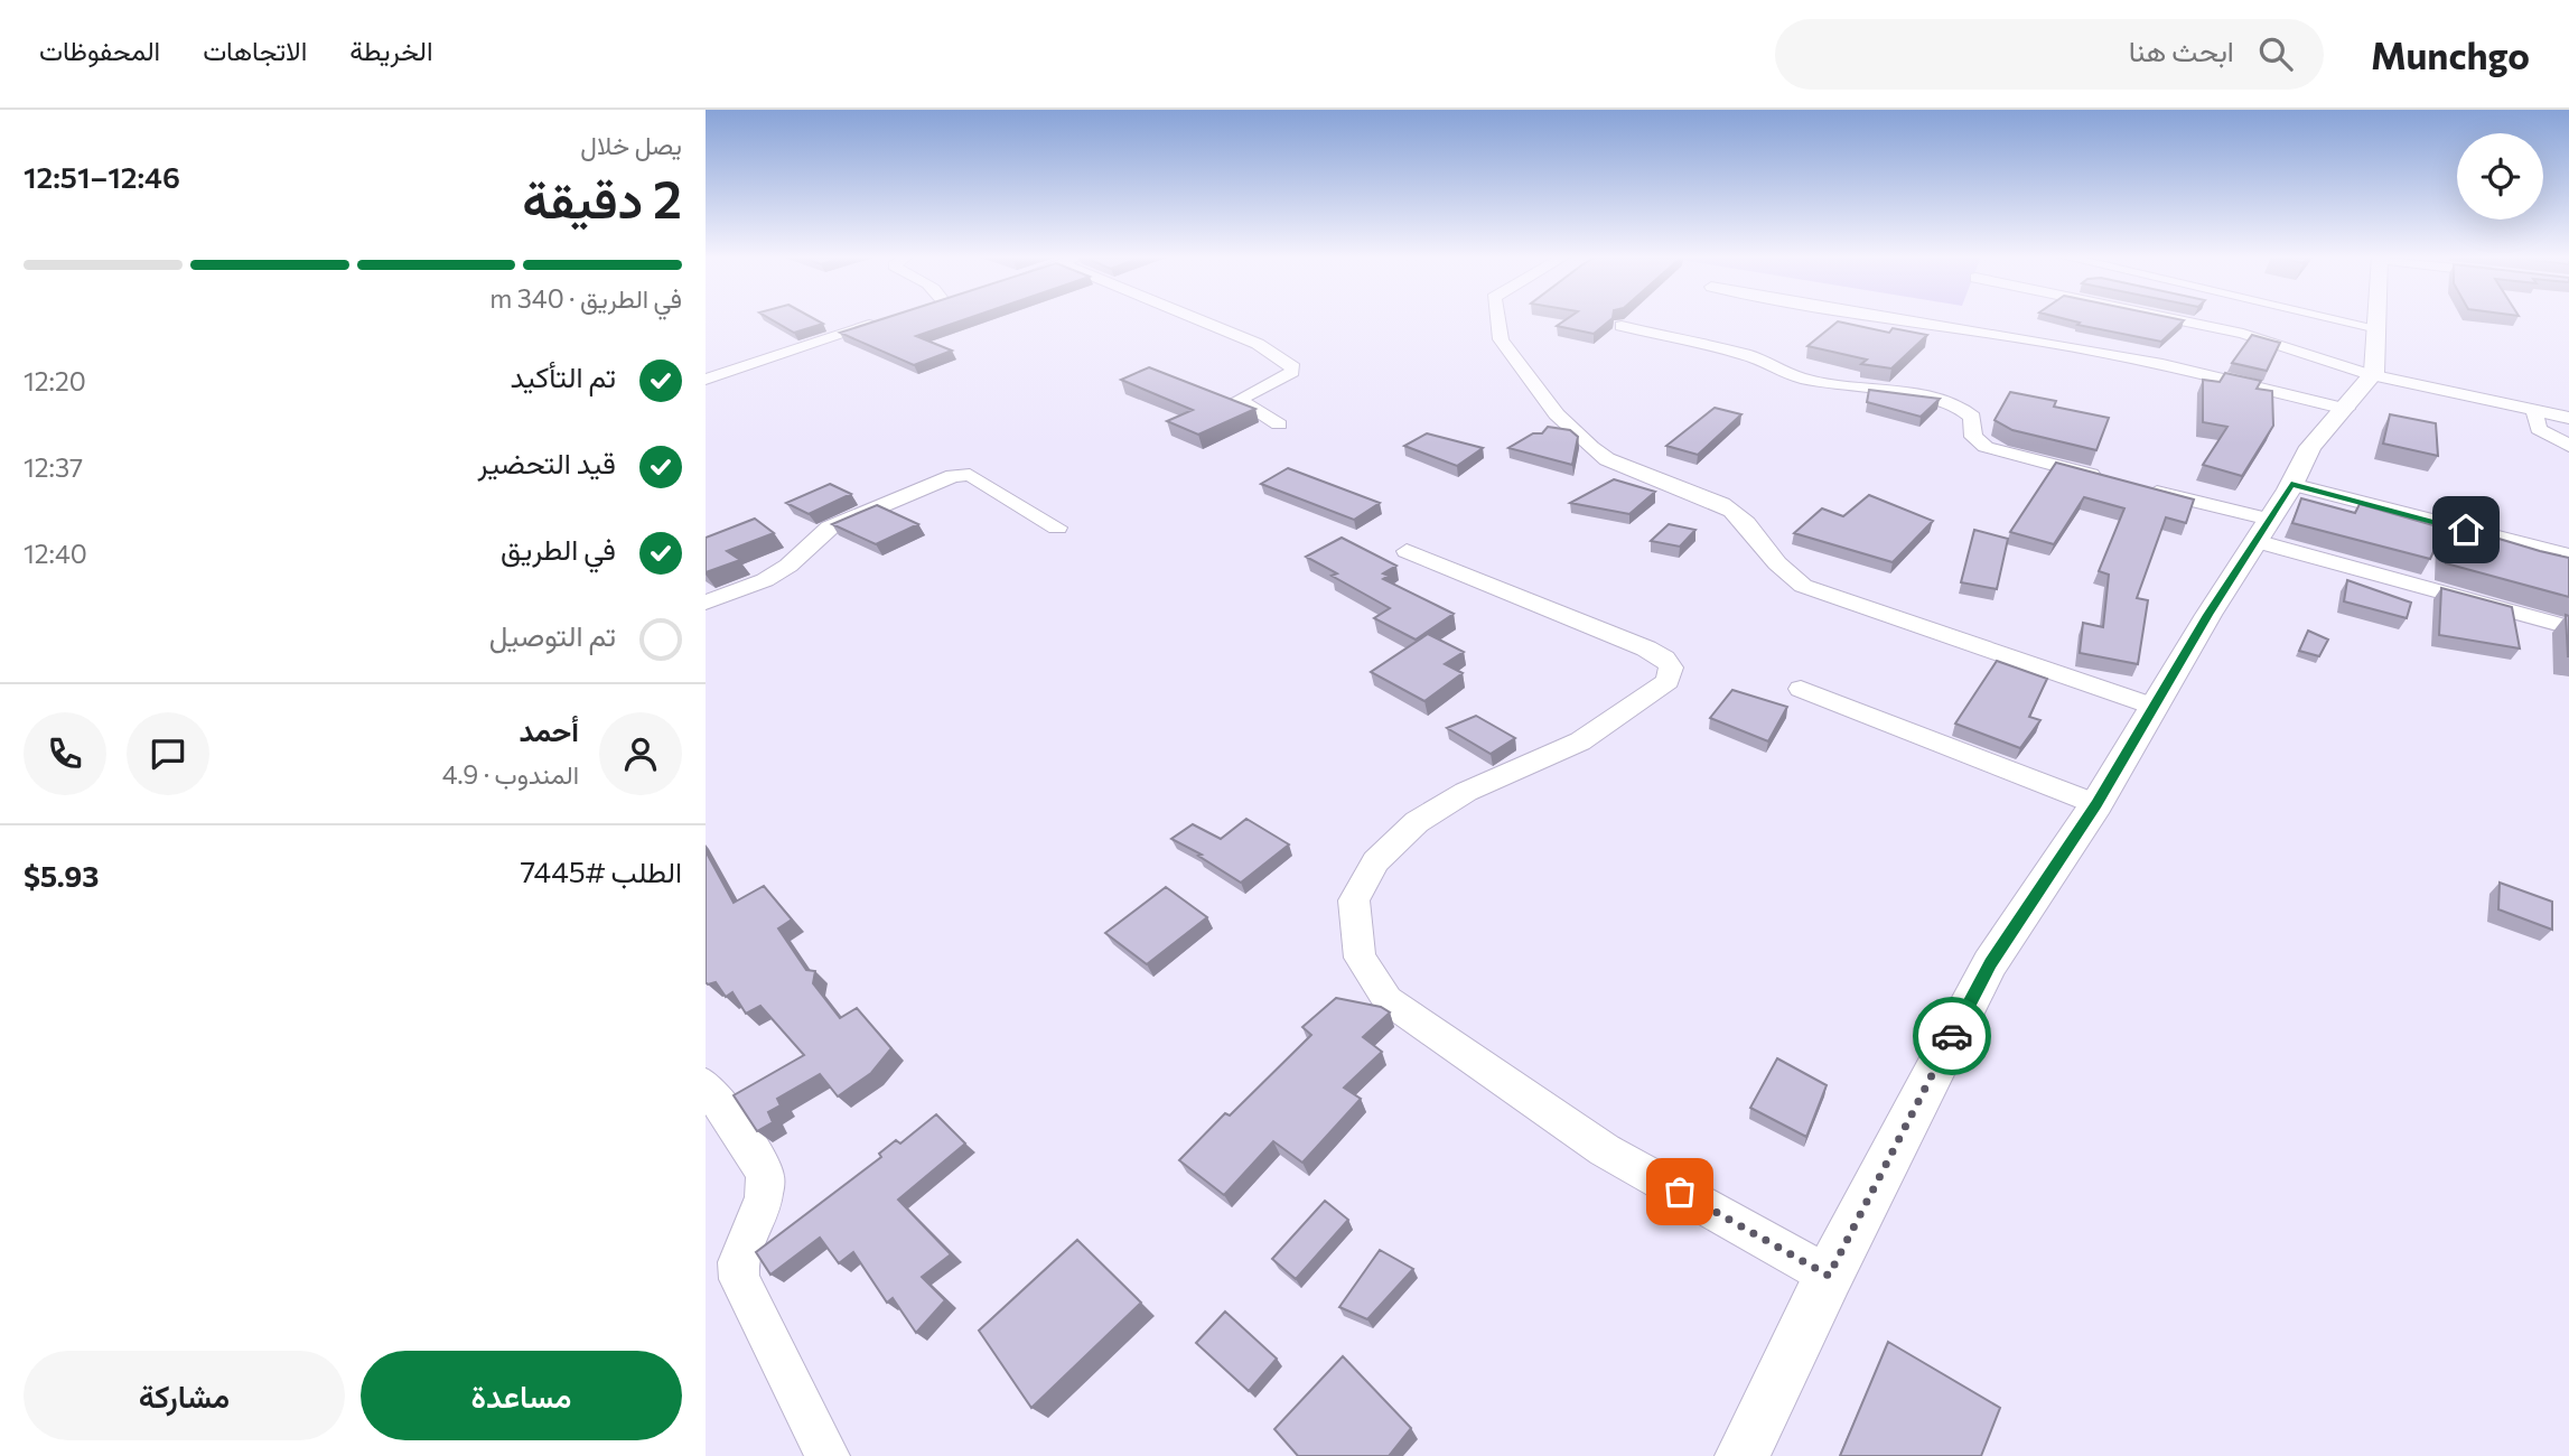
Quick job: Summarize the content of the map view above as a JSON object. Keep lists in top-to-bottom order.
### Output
{
  "page": {
    "header": "Munchgo",
    "search": "ابحث هنا",
    "nav": ["الخريطة", "الاتجاهات", "المحفوظات"],
    "heading": ["2 دقيقة", "يصل خلال", "12:46–12:51"],
    "panel": [
      "أحمد",
      "المندوب · 4.9",
      "الطلب #7445",
      "$5.93"
    ],
    "bar": "في الطريق · 340 m",
    "list": [
      ["تم التأكيد", "12:20"],
      ["قيد التحضير", "12:37"],
      ["في الطريق", "12:40"],
      "تم التوصيل"
    ],
    "buttons": ["مساعدة", "مشاركة"]
  }
}
